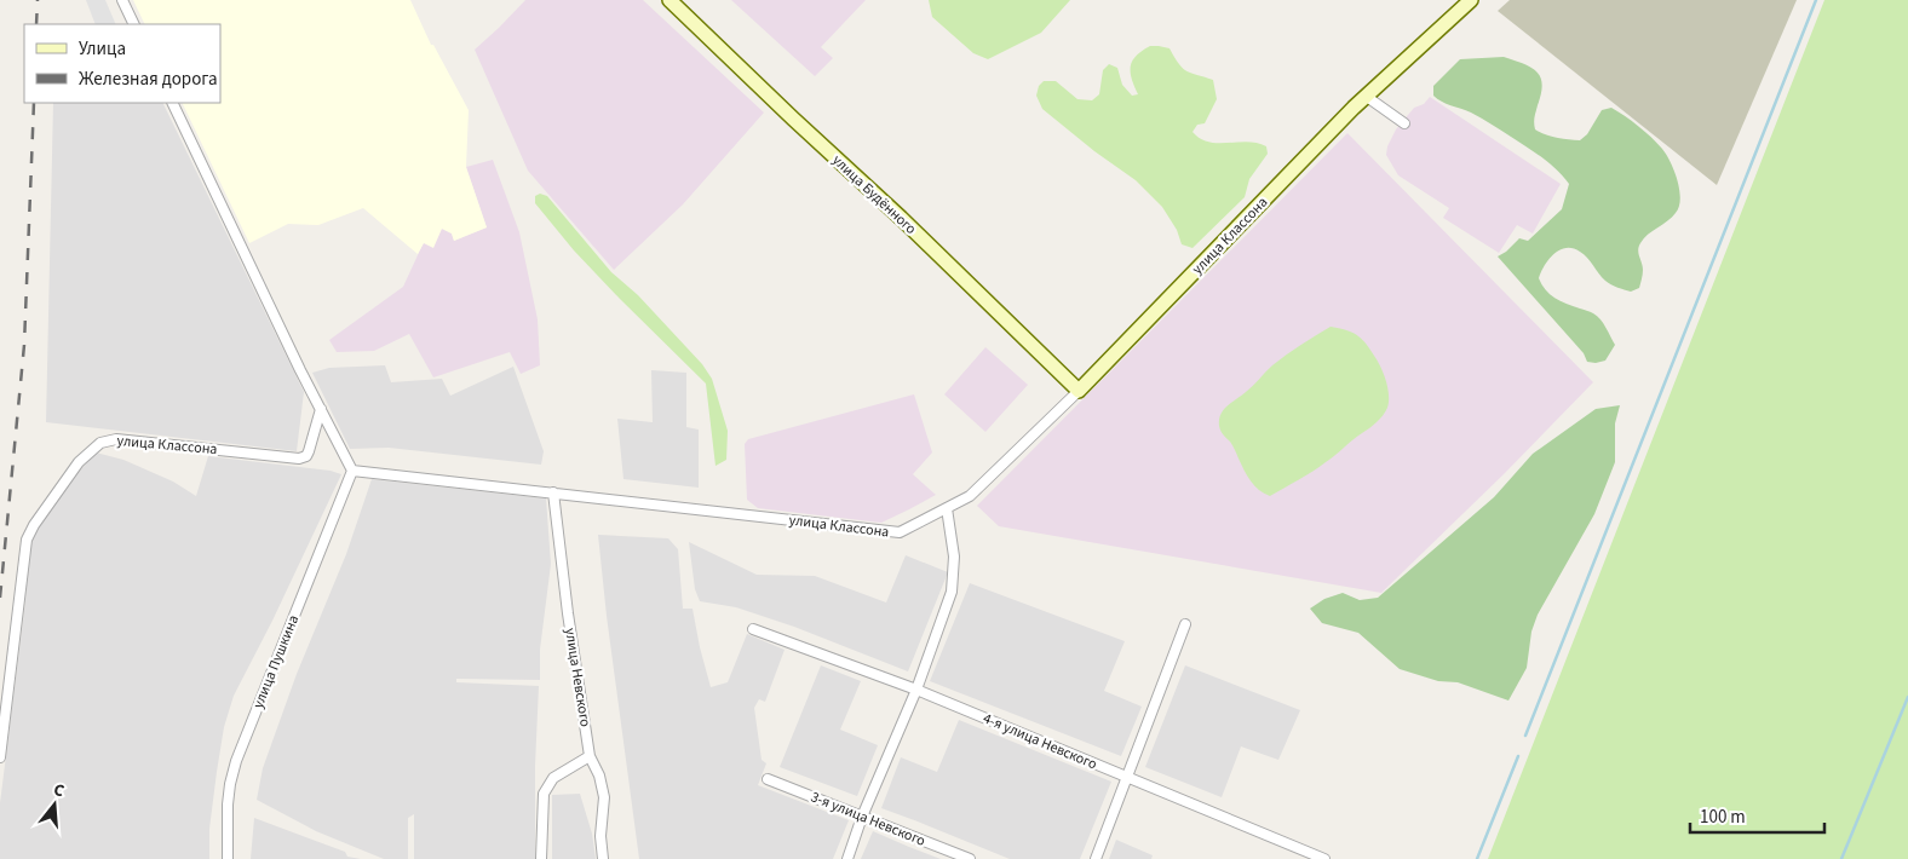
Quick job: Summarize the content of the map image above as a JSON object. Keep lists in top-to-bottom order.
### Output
{
  "streets": {
    "street": [
      "улица Будённого",
      "улица Классона",
      "улица Пушкина",
      "улица Невского",
      "4-я улица Невского",
      "3-я улица Невского"
    ]
  },
  "crossings": [
    ["улица Будённого", "улица Классона"],
    ["улица Классона", "улица Пушкина"],
    ["улица Классона", "улица Невского"]
  ],
  "legend": ["Улица", "Железная дорога"],
  "scale_bar": "100 m",
  "north": "top"
}
